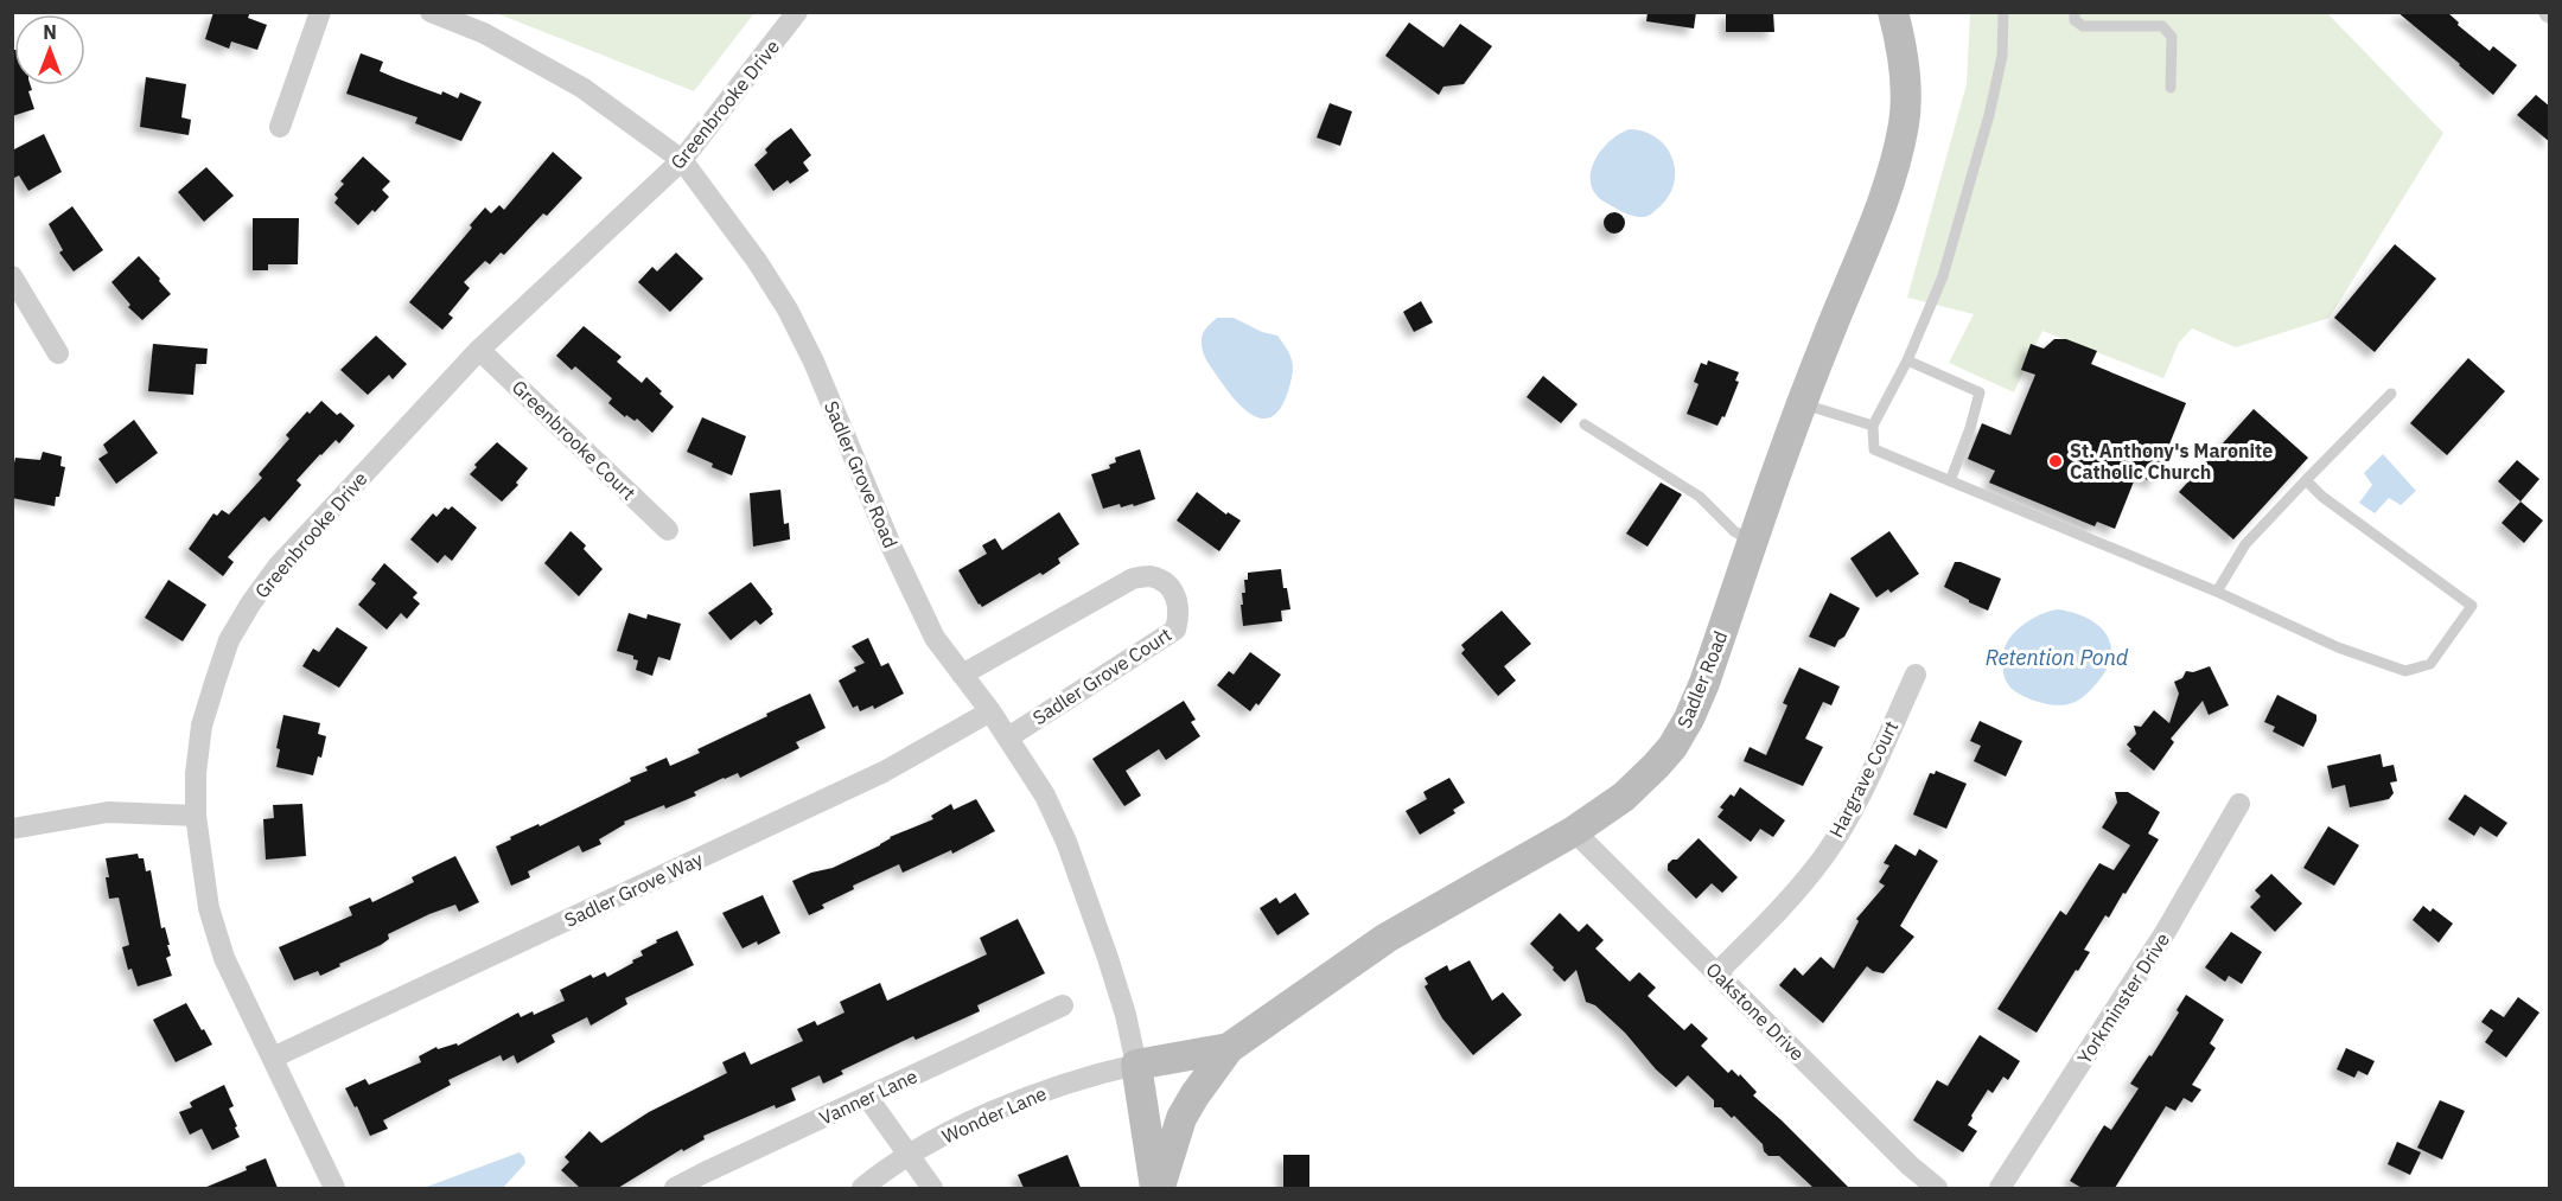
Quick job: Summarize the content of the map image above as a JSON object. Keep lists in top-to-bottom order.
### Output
{
  "streets": {
    "street": [
      "Greenbrooke Drive",
      "Greenbrooke Court",
      "Sadler Grove Road",
      "Sadler Grove Court",
      "Sadler Road",
      "Hargrave Court",
      "Sadler Grove Way",
      "Yorkminster Drive",
      "Oakstone Drive",
      "Vanner Lane",
      "Wonder Lane"
    ]
  },
  "crossings": [
    ["Greenbrooke Drive", "Greenbrooke Court"],
    ["Greenbrooke Drive", "Sadler Grove Road"],
    ["Greenbrooke Drive", "Sadler Grove Way"],
    ["Sadler Grove Road", "Sadler Grove Court"],
    ["Sadler Grove Road", "Sadler Road"],
    ["Sadler Grove Road", "Sadler Grove Way"],
    ["Sadler Grove Road", "Wonder Lane"],
    ["Sadler Road", "Oakstone Drive"],
    ["Sadler Road", "Wonder Lane"],
    ["Hargrave Court", "Oakstone Drive"]
  ],
  "water": ["Retention Pond"],
  "places": ["St. Anthony's Maronite Catholic Church"],
  "north": "top"
}
